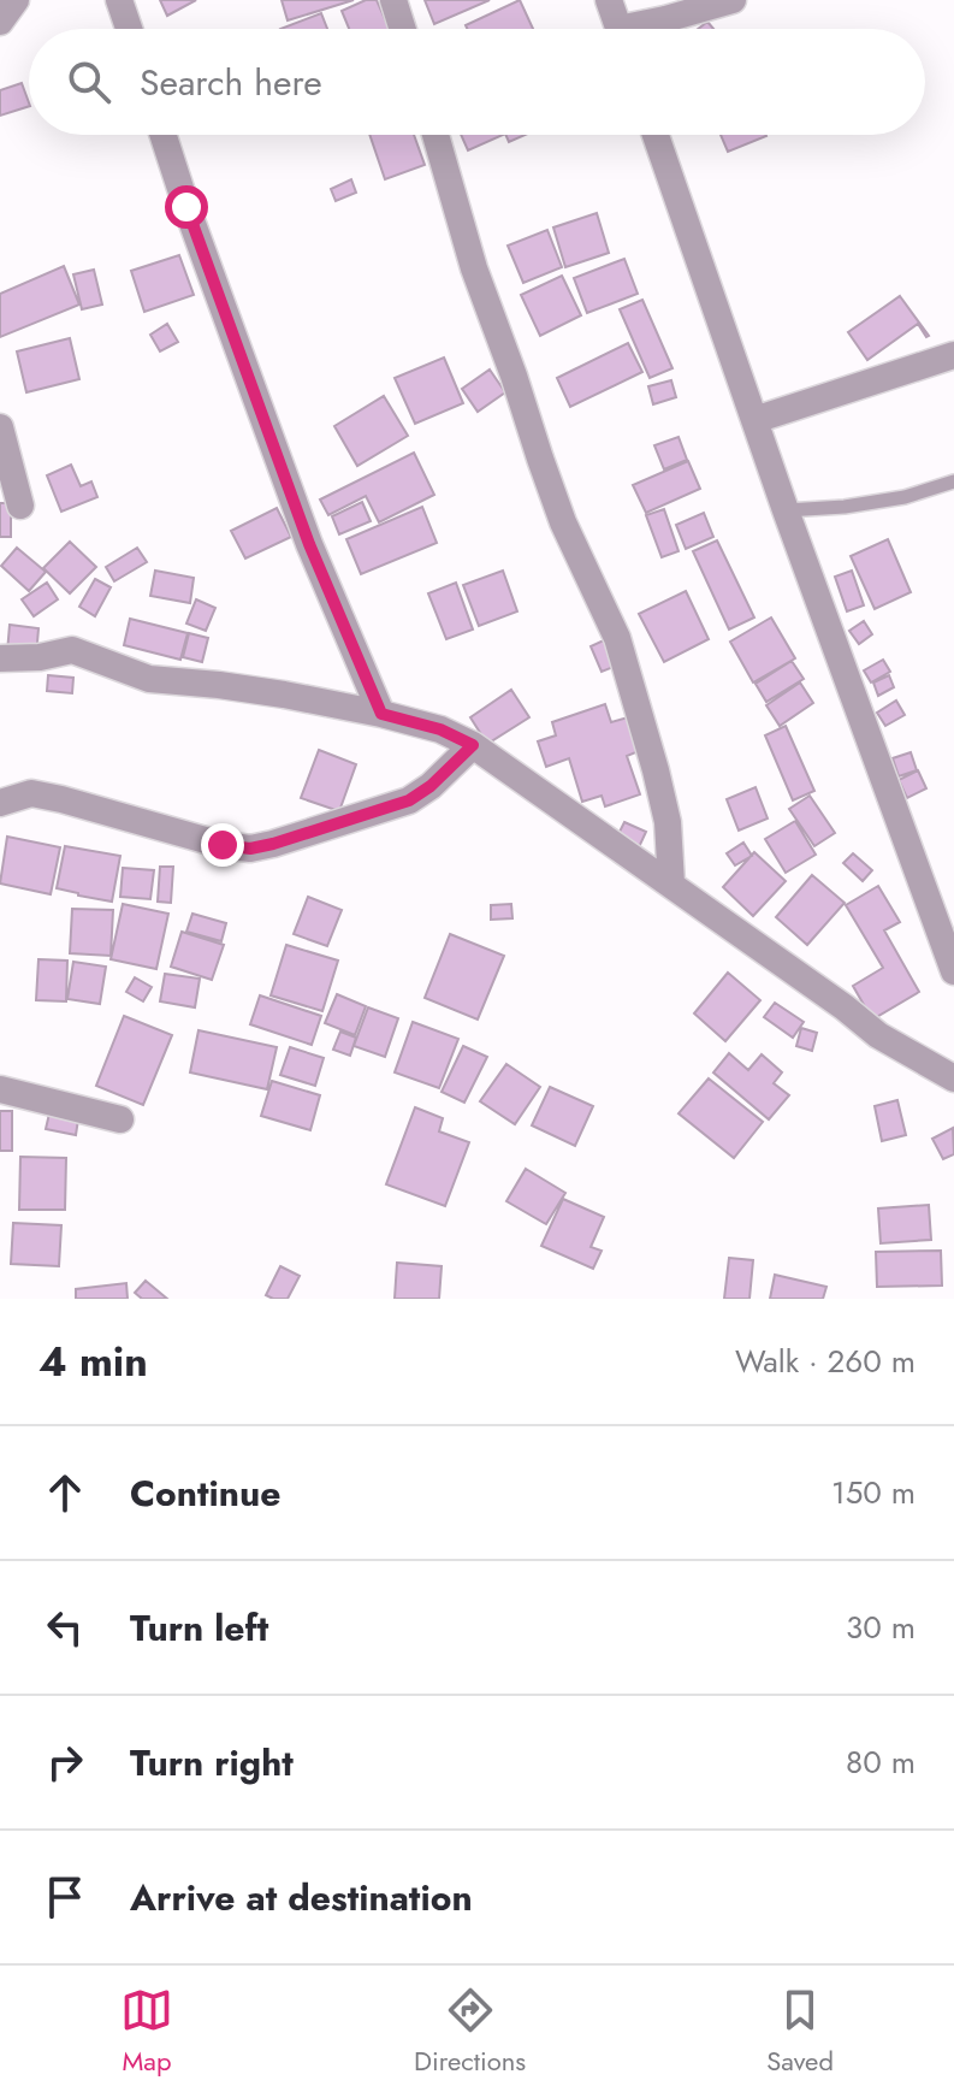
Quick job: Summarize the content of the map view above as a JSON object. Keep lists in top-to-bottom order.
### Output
{
  "page": {
    "search": "Search here",
    "heading": ["4 min", "Walk · 260 m"],
    "list": [
      ["Continue", "150 m"],
      ["Turn left", "30 m"],
      ["Turn right", "80 m"],
      "Arrive at destination"
    ],
    "nav": ["Map", "Directions", "Saved"]
  }
}
